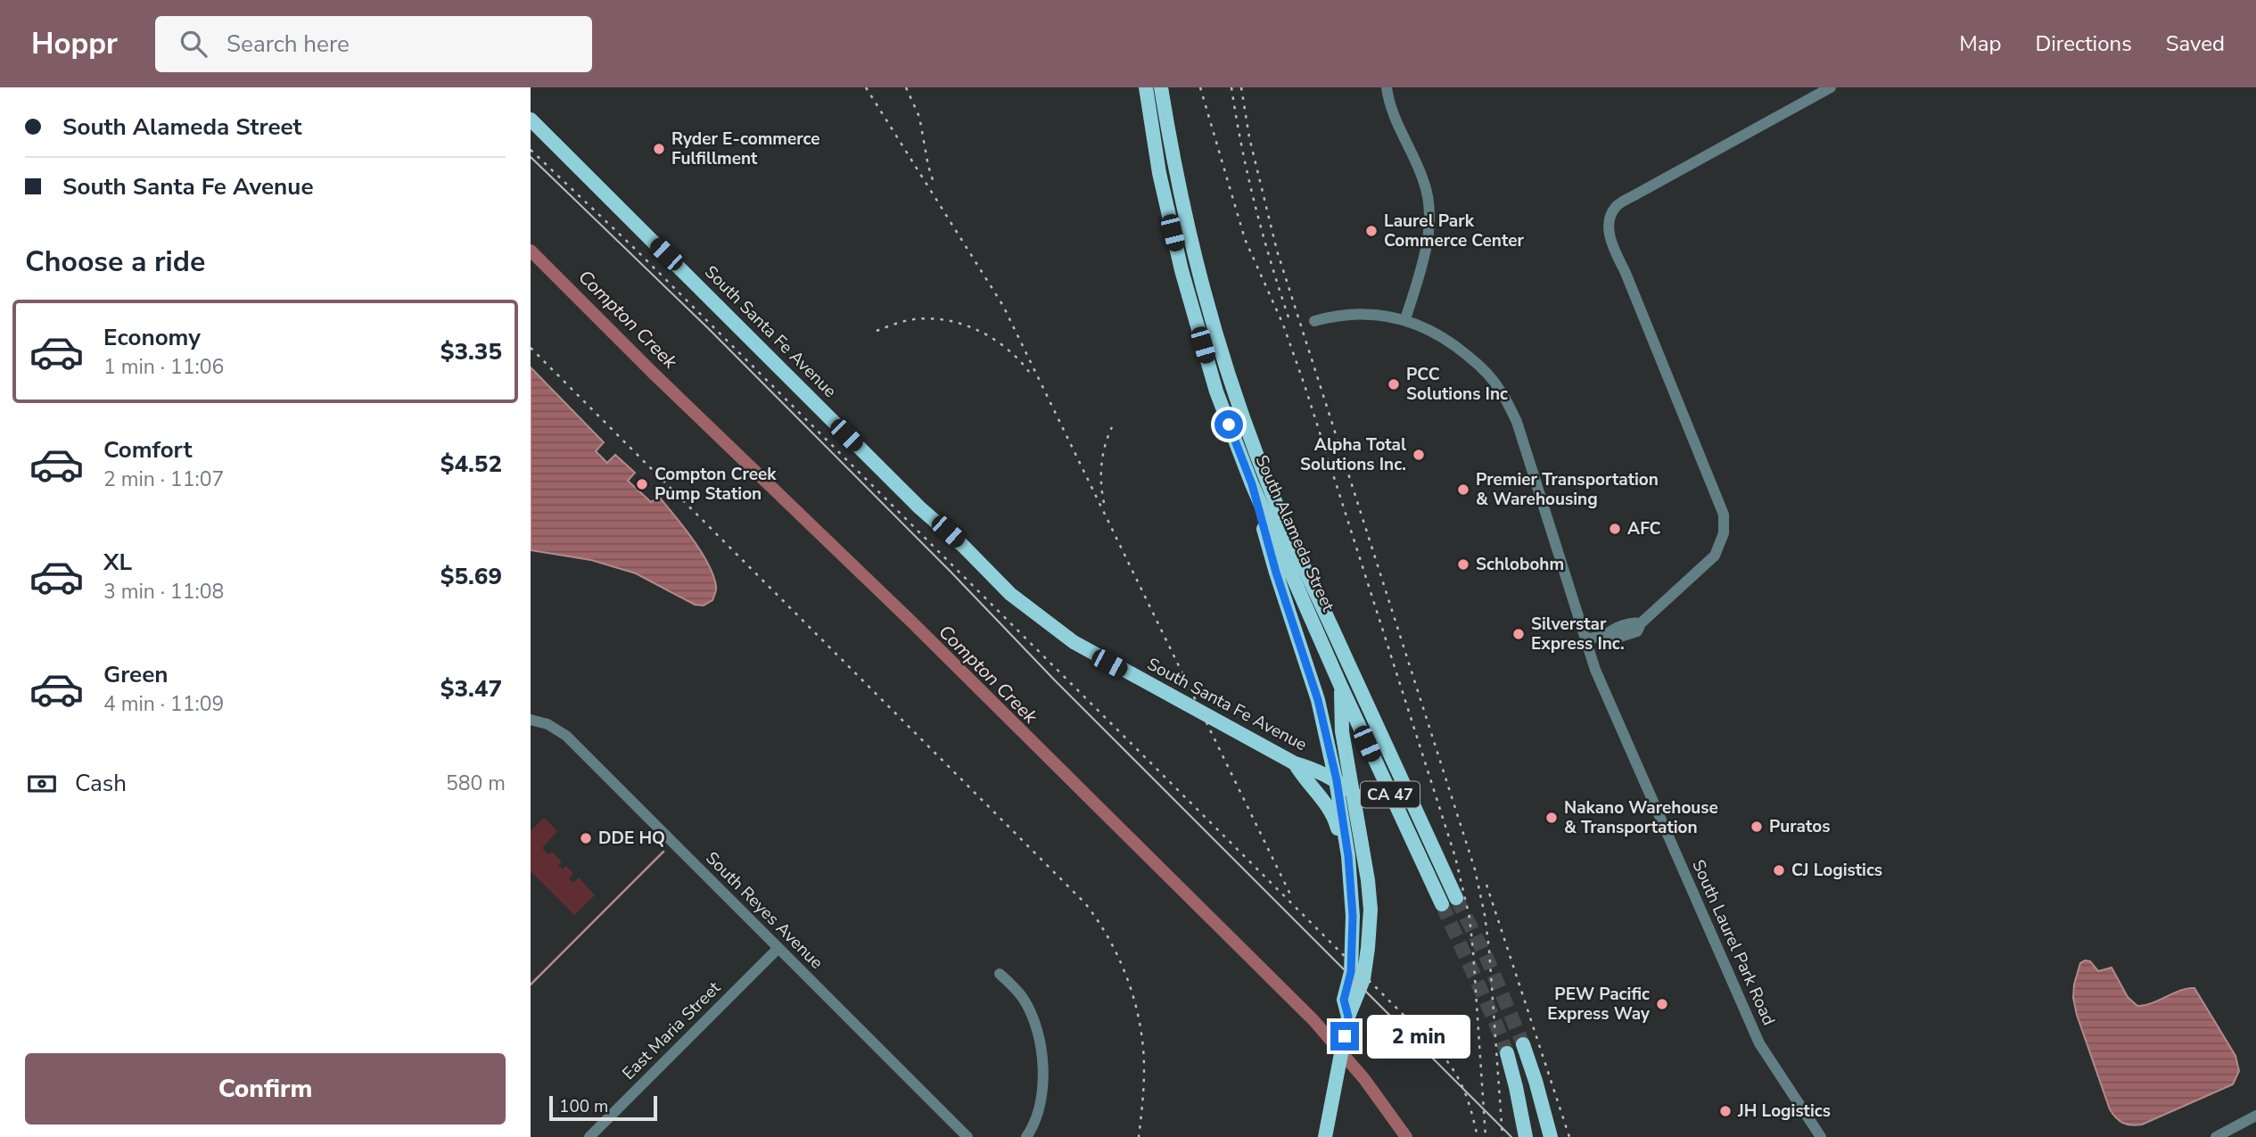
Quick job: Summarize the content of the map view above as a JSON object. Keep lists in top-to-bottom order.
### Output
{
  "streets": {
    "main road": ["South Santa Fe Avenue", "South Alameda Street", "CA 47"],
    "street": ["South Reyes Avenue", "South Laurel Park Road", "East Maria Street"]
  },
  "crossings": [
    ["South Reyes Avenue", "East Maria Street"]
  ],
  "water": ["Compton Creek"],
  "places": [
    "Ryder E-commerce Fulfillment",
    "Laurel Park Commerce Center",
    "PCC Solutions Inc",
    "Alpha Total Solutions Inc.",
    "Compton Creek Pump Station",
    "Premier Transportation & Warehousing",
    "AFC",
    "Schlobohm",
    "Silverstar Express Inc.",
    "Nakano Warehouse & Transportation",
    "Puratos",
    "DDE HQ",
    "CJ Logistics",
    "PEW Pacific Express Way",
    "JH Logistics"
  ],
  "scale_bar": "100 m",
  "page": {
    "header": "Hoppr",
    "search": "Search here",
    "nav": ["Map", "Directions", "Saved"],
    "banner": ["South Alameda Street", "South Santa Fe Avenue"],
    "heading": "Choose a ride",
    "list": [
      {
        "name": "Economy",
        "note": "1 min · 11:06",
        "value": "$3.35"
      },
      {
        "name": "Comfort",
        "note": "2 min · 11:07",
        "value": "$4.52"
      },
      {
        "name": "XL",
        "note": "3 min · 11:08",
        "value": "$5.69"
      },
      {
        "name": "Green",
        "note": "4 min · 11:09",
        "value": "$3.47"
      }
    ],
    "pay": ["Cash", "580 m"],
    "bubble": "2 min",
    "buttons": "Confirm",
    "scale": "100 m"
  }
}
